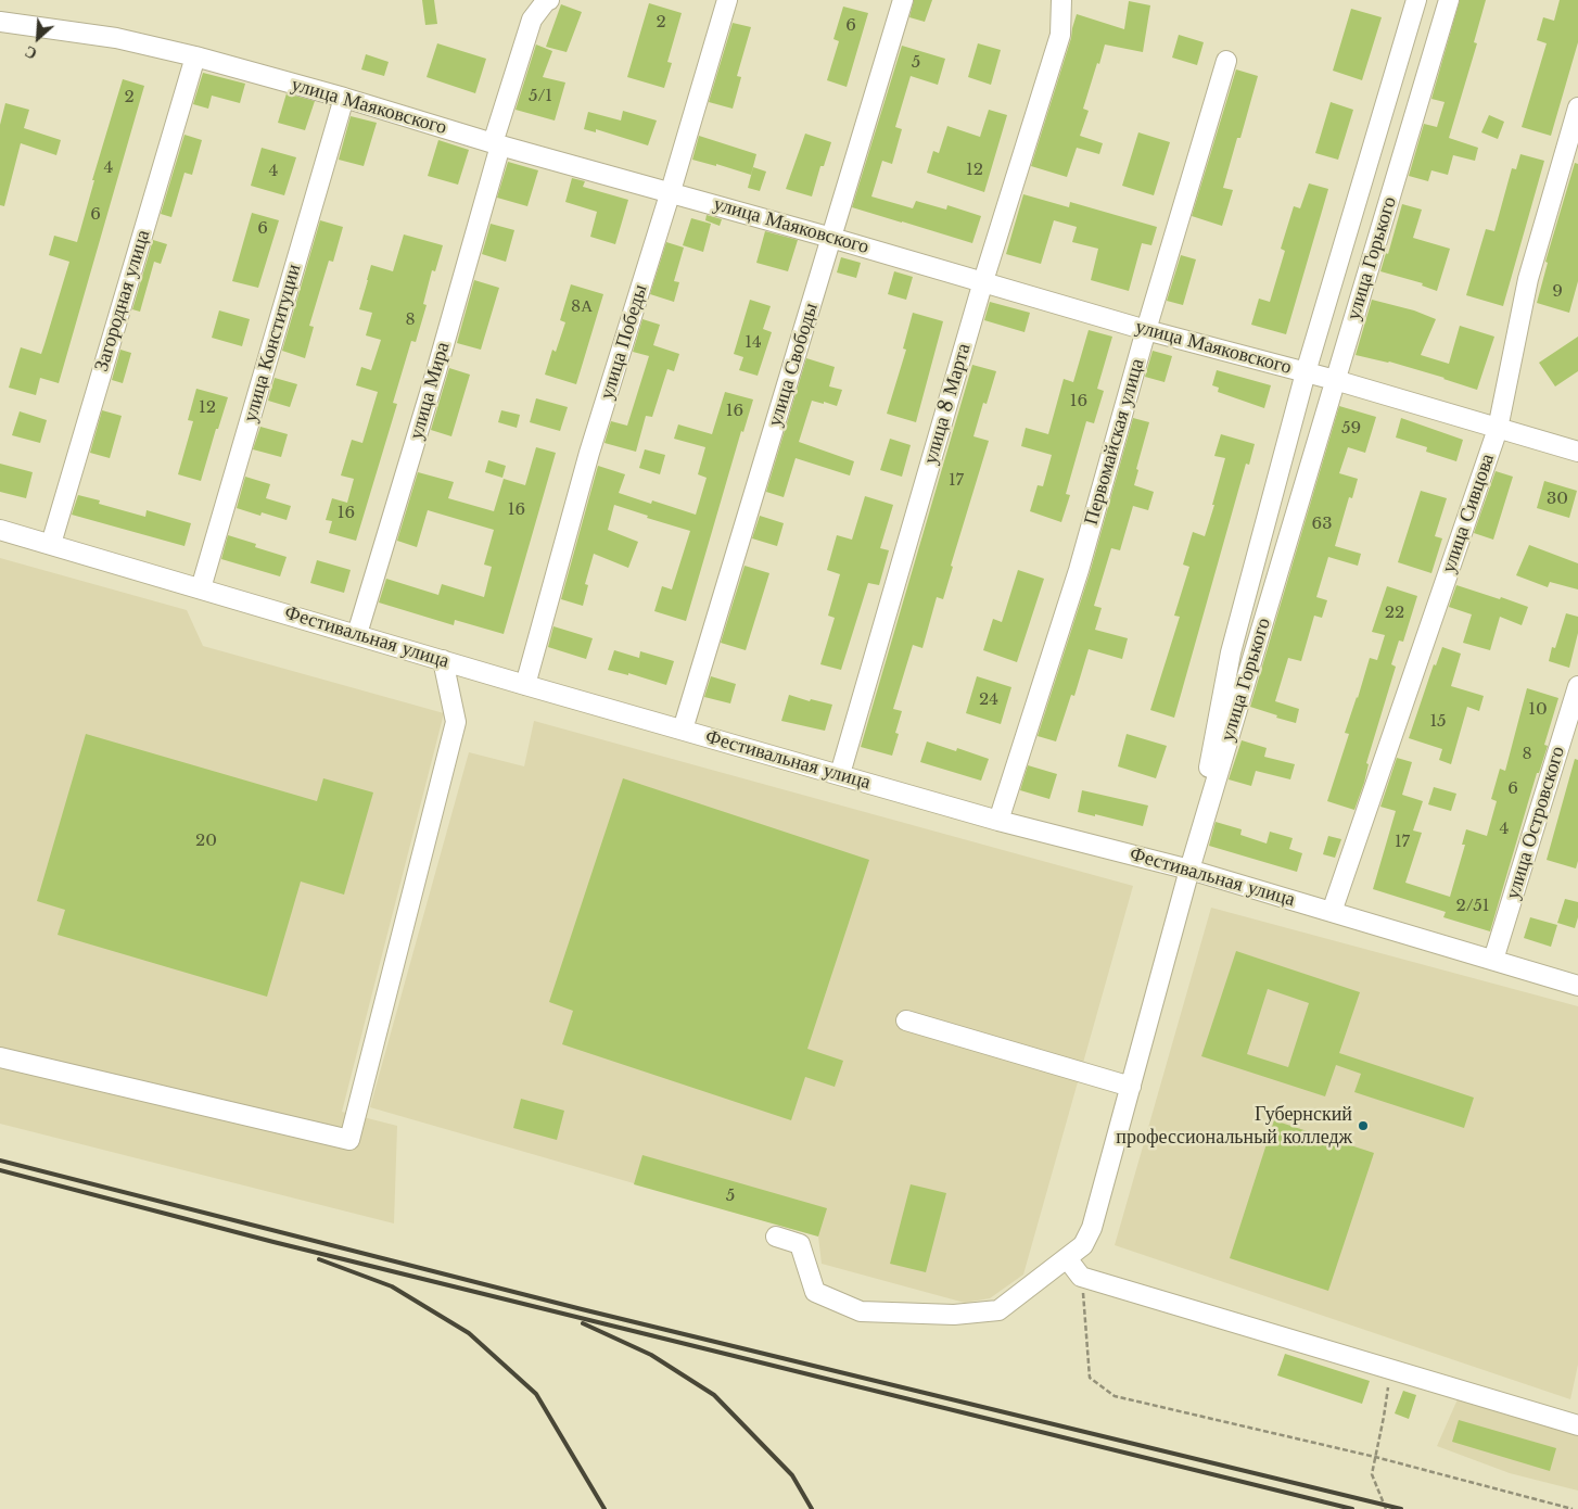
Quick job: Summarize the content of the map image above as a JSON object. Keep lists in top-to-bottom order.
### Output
{
  "streets": {
    "street": [
      "улица Маяковского",
      "улица Горького",
      "Загородная улица",
      "улица Победы",
      "улица Конституции",
      "улица Свободы",
      "улица Мира",
      "улица 8 Марта",
      "Первомайская улица",
      "улица Сивцова",
      "Фестивальная улица",
      "улица Островского"
    ]
  },
  "crossings": [
    ["улица Маяковского", "улица Горького"],
    ["улица Маяковского", "Загородная улица"],
    ["улица Маяковского", "улица Победы"],
    ["улица Маяковского", "улица Конституции"],
    ["улица Маяковского", "улица Свободы"],
    ["улица Маяковского", "улица Мира"],
    ["улица Маяковского", "улица 8 Марта"],
    ["улица Маяковского", "Первомайская улица"],
    ["улица Маяковского", "улица Сивцова"],
    ["улица Горького", "Фестивальная улица"],
    ["Загородная улица", "Фестивальная улица"],
    ["улица Победы", "Фестивальная улица"],
    ["улица Конституции", "Фестивальная улица"],
    ["улица Свободы", "Фестивальная улица"],
    ["улица Мира", "Фестивальная улица"],
    ["улица 8 Марта", "Фестивальная улица"],
    ["Первомайская улица", "Фестивальная улица"],
    ["улица Сивцова", "Фестивальная улица"],
    ["Фестивальная улица", "улица Островского"]
  ],
  "places": ["Губернский профессиональный колледж"],
  "house_numbers": [
    "2",
    "6",
    "5",
    "5/1",
    "2",
    "4",
    "12",
    "4",
    "6",
    "6",
    "9",
    "8А",
    "8",
    "14",
    "16",
    "12",
    "16",
    "59",
    "17",
    "30",
    "16",
    "16",
    "63",
    "22",
    "24",
    "10",
    "15",
    "8",
    "6",
    "4",
    "20",
    "17",
    "2/51",
    "5"
  ],
  "north": "bottom left"
}
